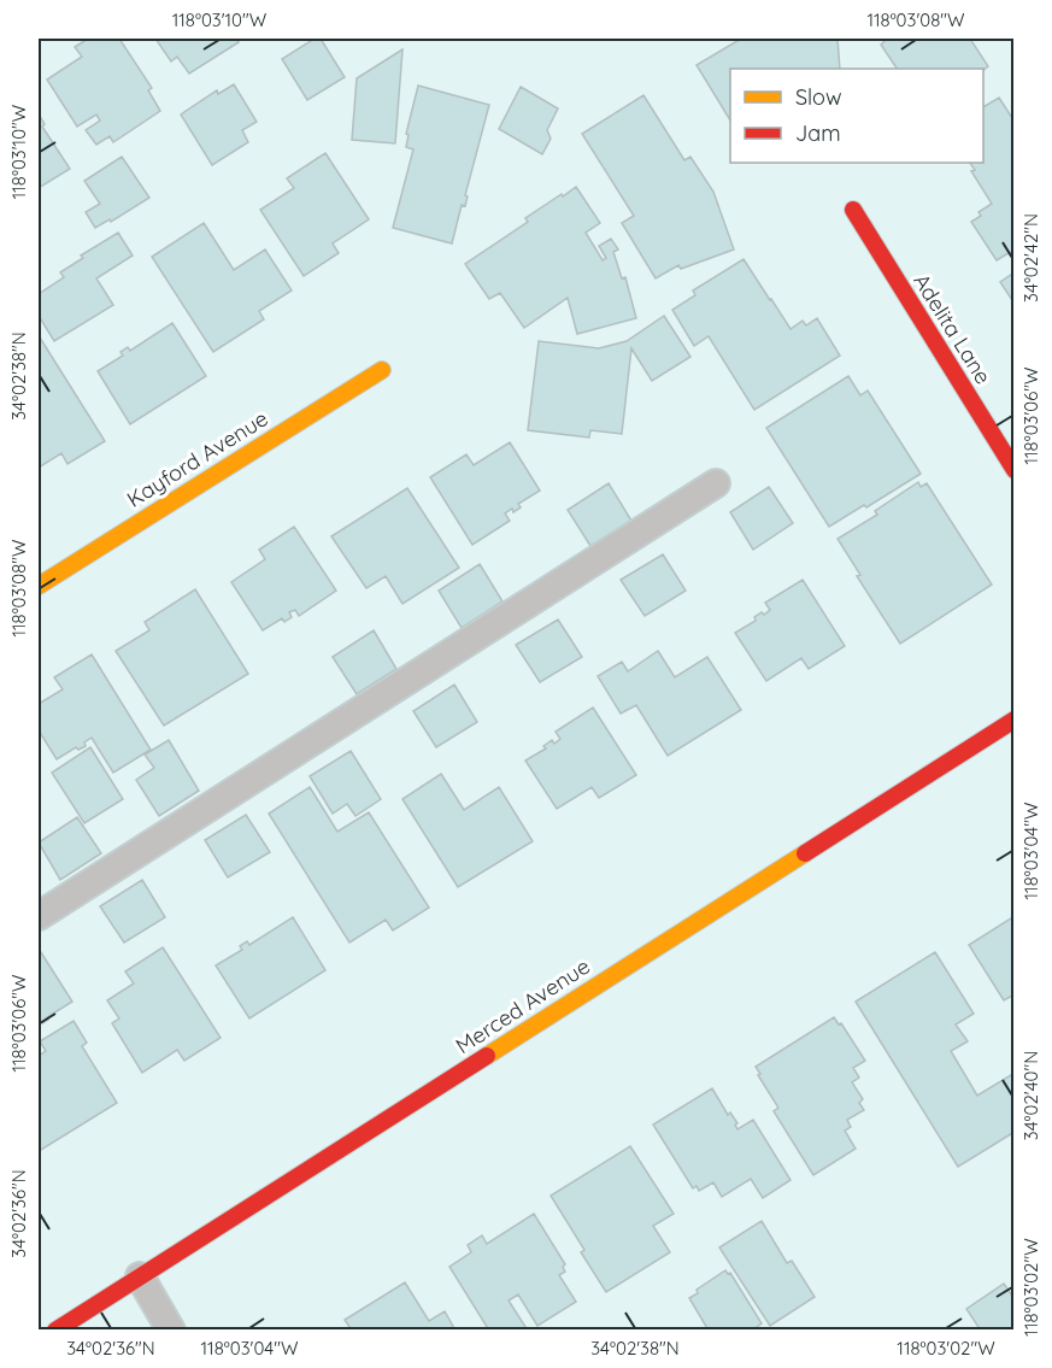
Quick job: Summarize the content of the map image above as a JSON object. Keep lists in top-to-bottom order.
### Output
{
  "streets": {
    "street": ["Adelita Lane", "Kayford Avenue", "Merced Avenue"]
  },
  "legend": ["Slow", "Jam"],
  "coordinates": [
    "118°03'10\"W",
    "118°03'08\"W",
    "34°02'42\"N",
    "34°02'38\"N",
    "118°03'06\"W",
    "118°03'04\"W",
    "34°02'40\"N",
    "34°02'36\"N",
    "118°03'02\"W"
  ]
}
